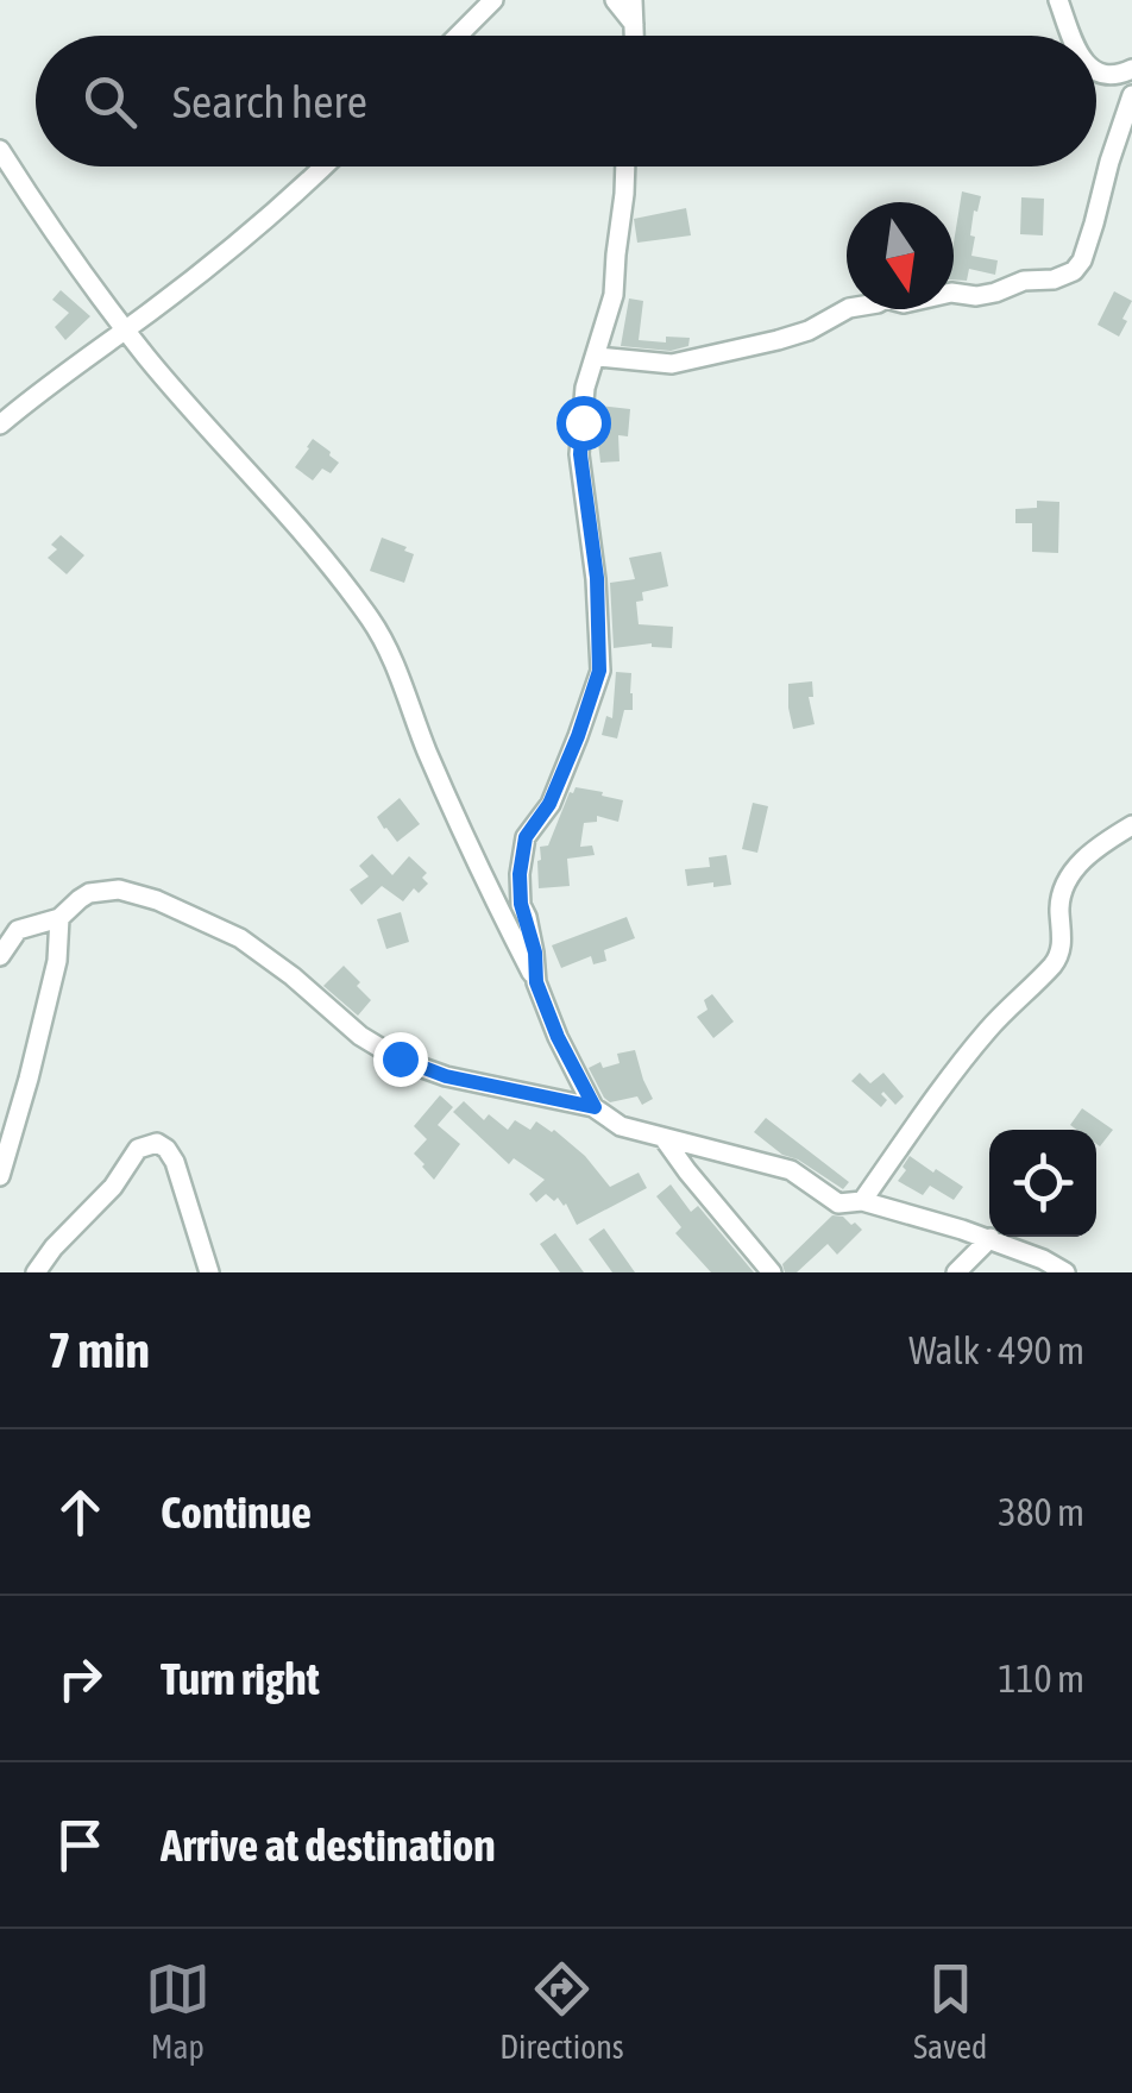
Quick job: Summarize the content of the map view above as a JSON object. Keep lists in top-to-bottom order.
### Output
{
  "north": "bottom",
  "page": {
    "search": "Search here",
    "heading": ["7 min", "Walk · 490 m"],
    "list": [
      ["Continue", "380 m"],
      ["Turn right", "110 m"],
      "Arrive at destination"
    ],
    "nav": ["Map", "Directions", "Saved"]
  }
}
